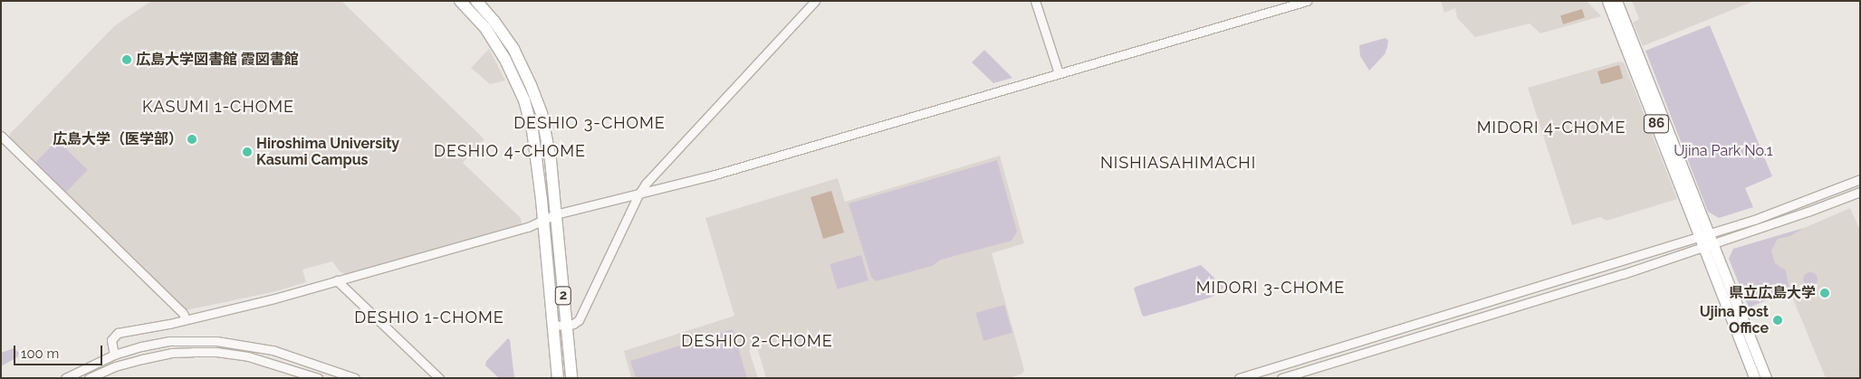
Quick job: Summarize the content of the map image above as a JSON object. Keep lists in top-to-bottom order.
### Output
{
  "streets": {
    "highway": ["2"],
    "main road": ["86"]
  },
  "districts": [
    "KASUMI 1-CHOME",
    "DESHIO 3-CHOME",
    "MIDORI 4-CHOME",
    "DESHIO 4-CHOME",
    "NISHIASAHIMACHI",
    "MIDORI 3-CHOME",
    "DESHIO 1-CHOME",
    "DESHIO 2-CHOME"
  ],
  "parks": ["Ujina Park No.1"],
  "places": [
    "広島大学図書館 霞図書館",
    "広島大学（医学部）",
    "Hiroshima University Kasumi Campus",
    "県立広島大学",
    "Ujina Post Office"
  ],
  "scale_bar": "100 m"
}
